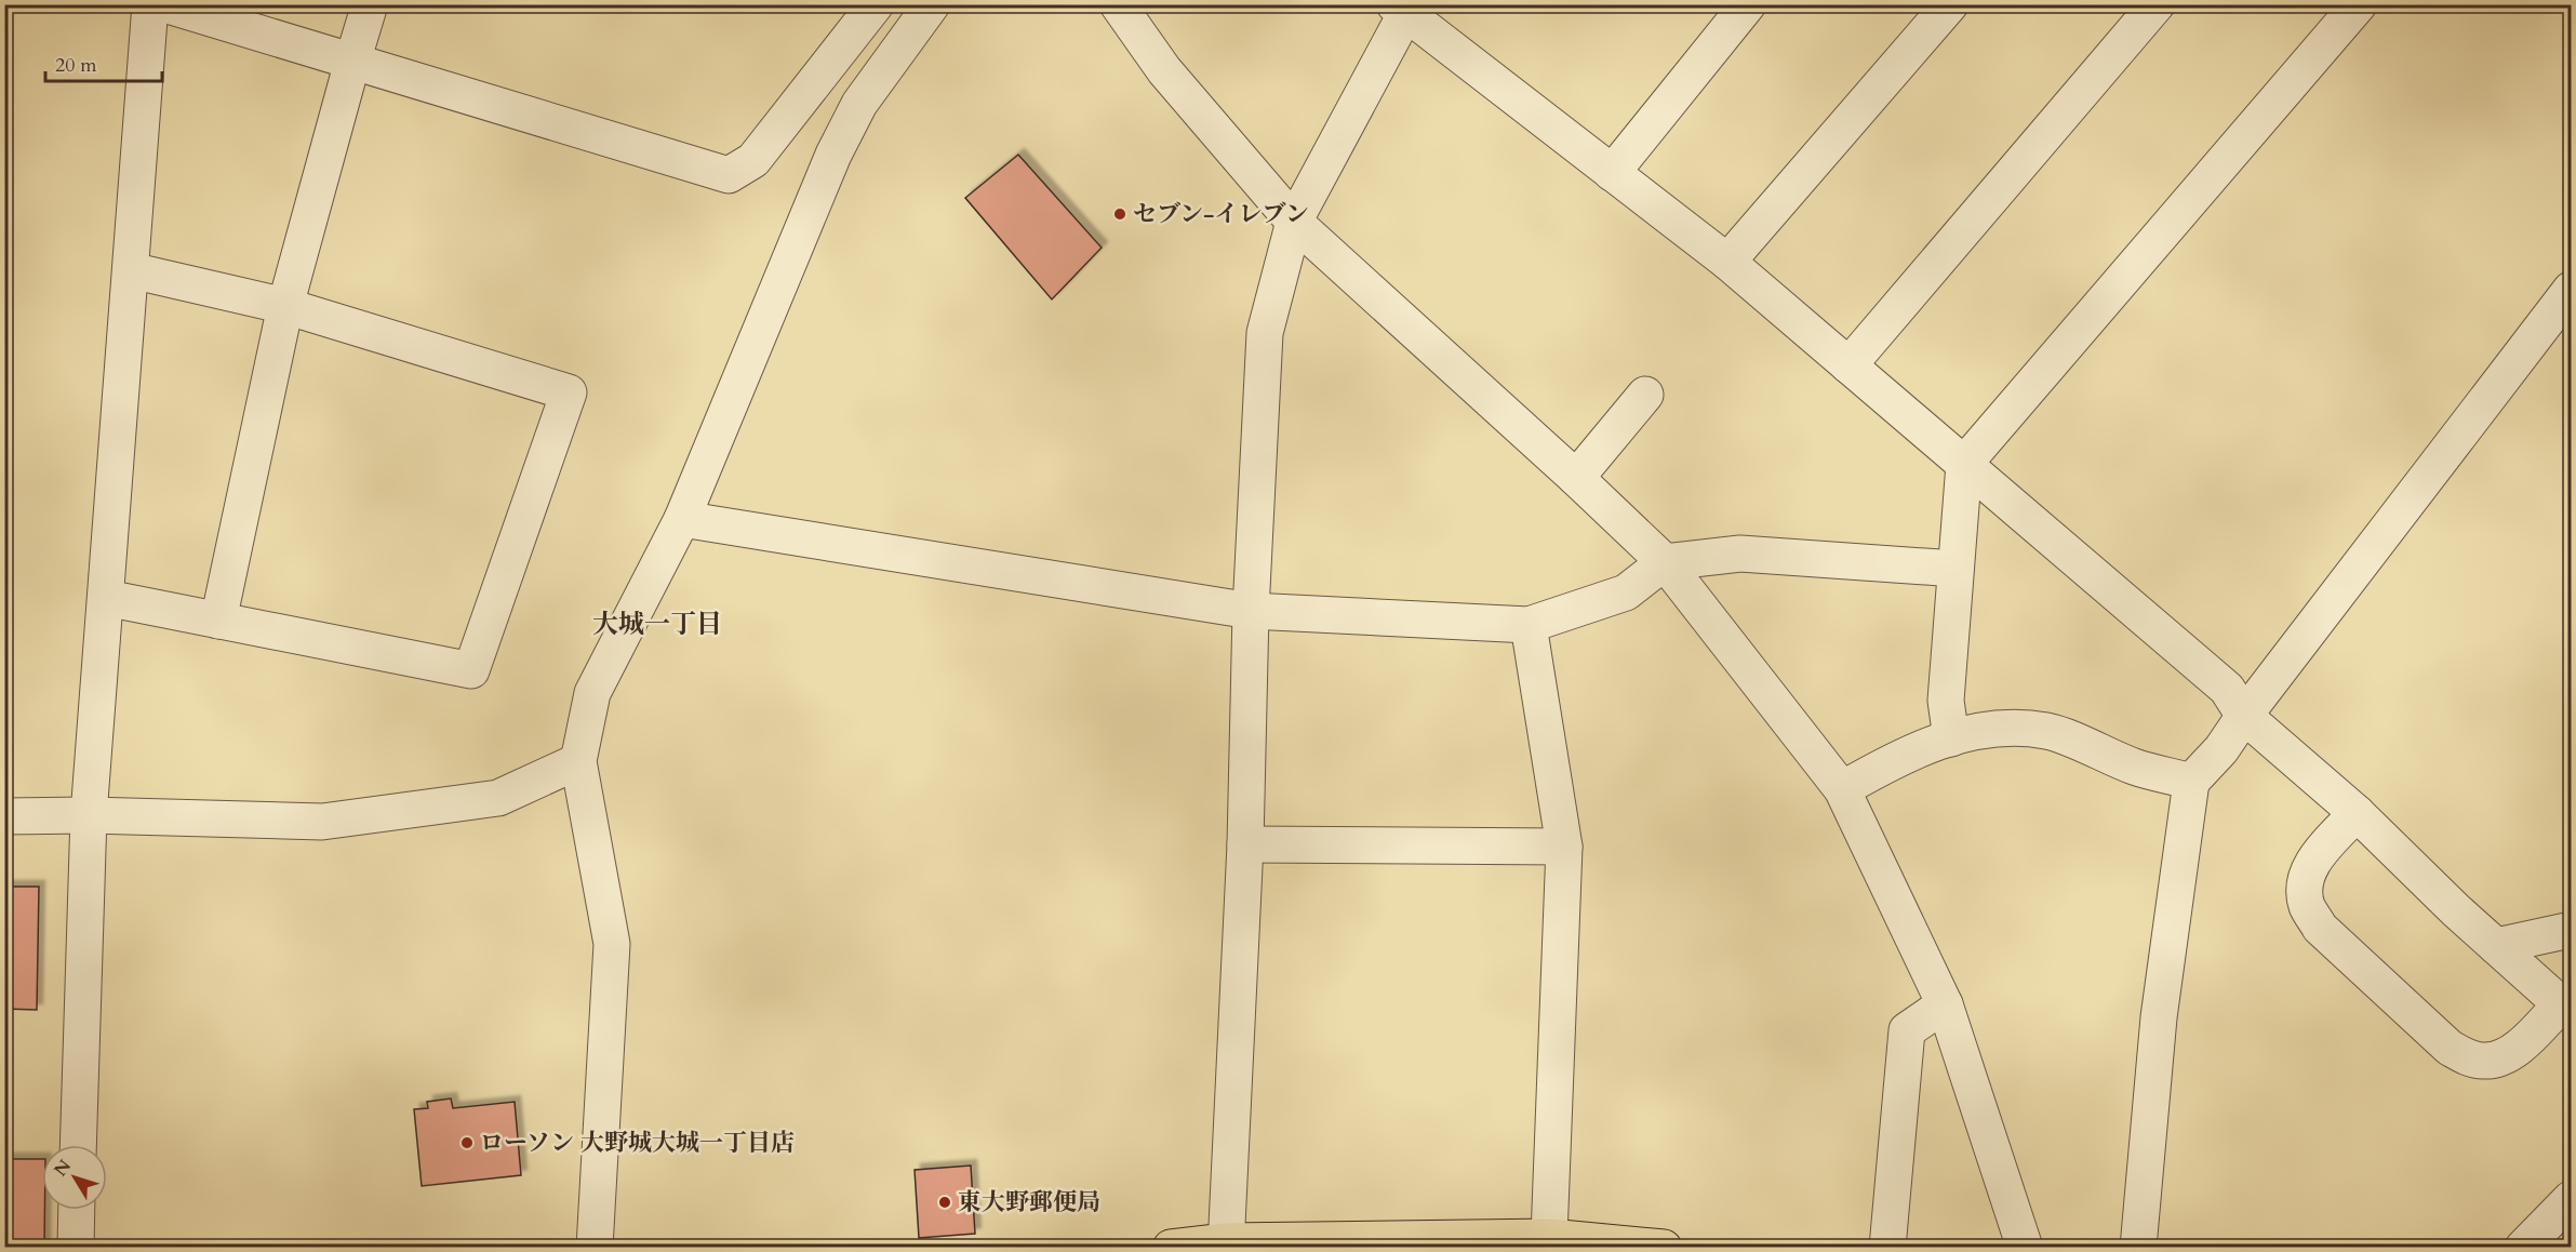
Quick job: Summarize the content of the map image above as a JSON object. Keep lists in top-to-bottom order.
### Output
{
  "districts": ["大城一丁目"],
  "places": ["セブン-イレブン", "ローソン 大野城大城一丁目店", "東大野郵便局"],
  "scale_bar": "20 m",
  "north": "top left"
}
